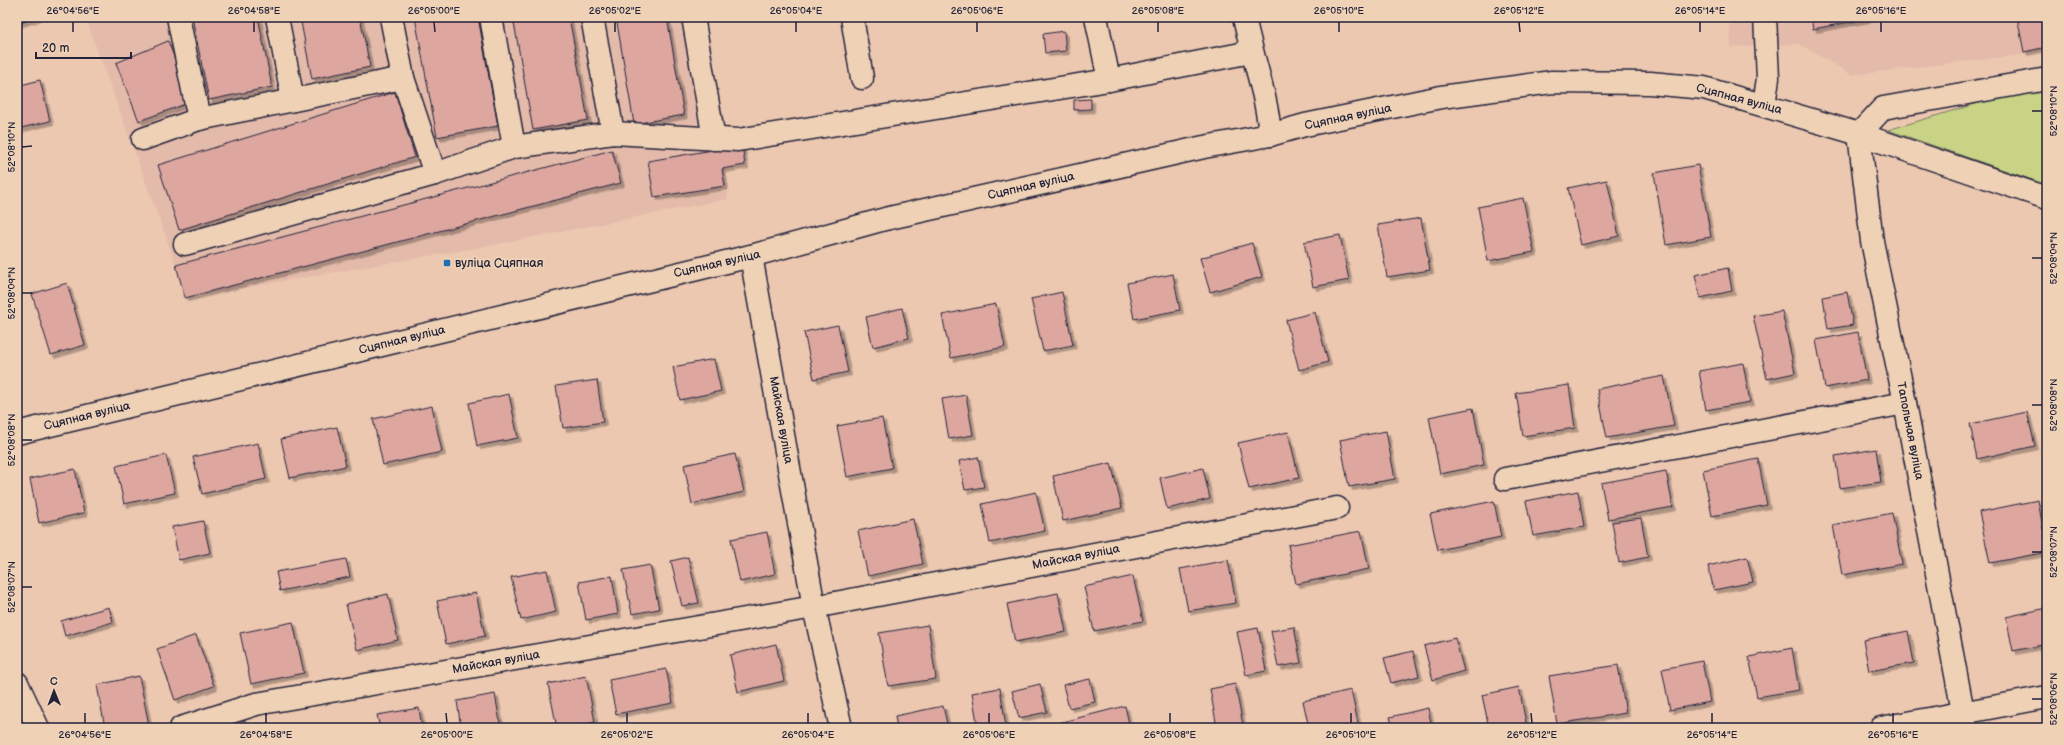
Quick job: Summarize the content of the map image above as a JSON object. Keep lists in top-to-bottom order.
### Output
{
  "streets": {
    "street": ["Сцяпная вуліца", "Майская вуліца", "Тапольная вуліца"]
  },
  "crossings": [
    ["Сцяпная вуліца", "Майская вуліца"],
    ["Сцяпная вуліца", "Тапольная вуліца"]
  ],
  "places": {
    "transit": ["вуліца Сцяпная"]
  },
  "scale_bar": "20 m",
  "north": "top",
  "coordinates": [
    "26°04'56\"E",
    "26°04'58\"E",
    "26°05'00\"E",
    "26°05'02\"E",
    "26°05'04\"E",
    "26°05'06\"E",
    "26°05'08\"E",
    "26°05'10\"E",
    "26°05'12\"E",
    "26°05'14\"E",
    "26°05'16\"E",
    "52°08'10\"N",
    "52°08'09\"N",
    "52°08'08\"N",
    "52°08'07\"N",
    "52°08'06\"N"
  ]
}
